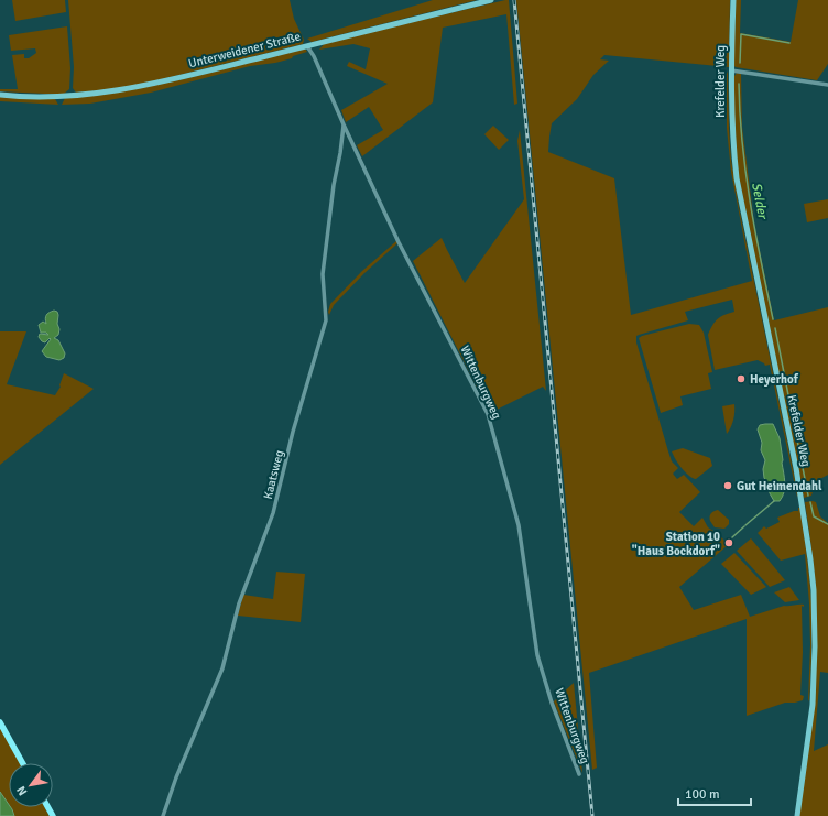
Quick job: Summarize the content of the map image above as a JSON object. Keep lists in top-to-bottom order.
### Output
{
  "streets": {
    "street": [
      "Unterweidener Straße",
      "Krefelder Weg",
      "Wittenburgweg",
      "Kaatsweg"
    ]
  },
  "crossings": [
    ["Unterweidener Straße", "Wittenburgweg"],
    ["Wittenburgweg", "Kaatsweg"]
  ],
  "water": ["Selder"],
  "places": ["Heyerhof", "Gut Heimendahl", "Station 10 \"Haus Bockdorf\""],
  "scale_bar": "100 m",
  "north": "bottom left"
}
